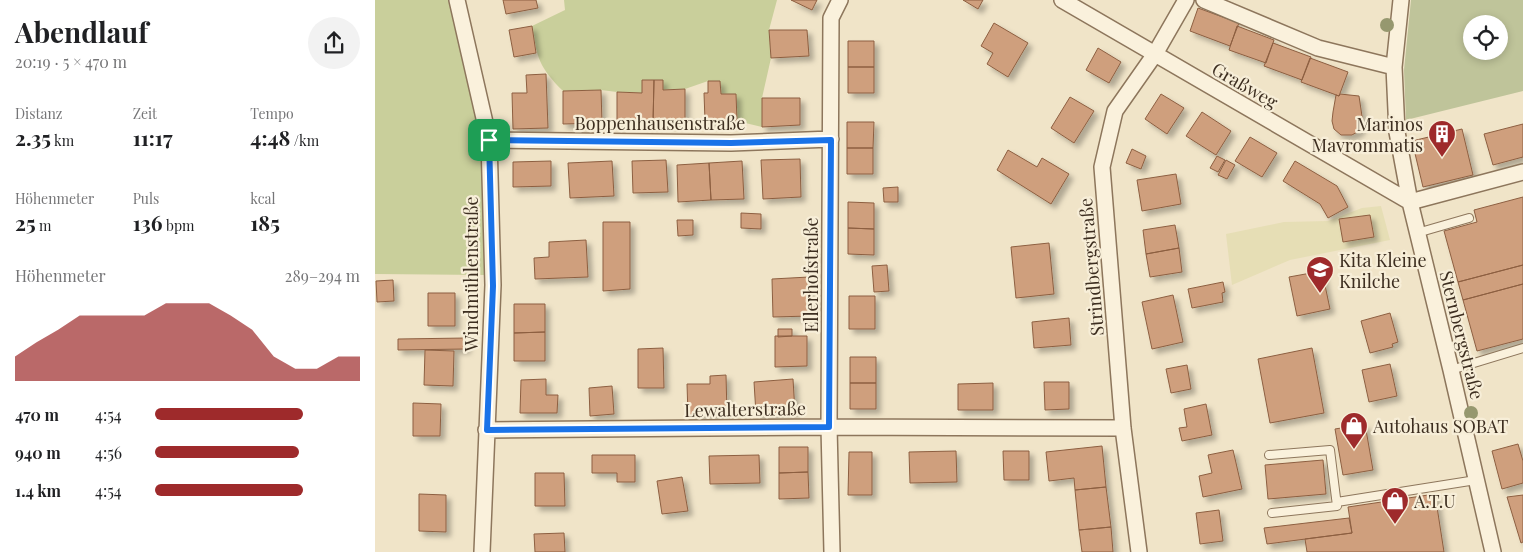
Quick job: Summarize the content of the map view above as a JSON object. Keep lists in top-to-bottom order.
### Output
{
  "streets": {
    "street": [
      "Graßweg",
      "Boppenhausenstraße",
      "Strindbergstraße",
      "Windmühlenstraße",
      "Ellerhofstraße",
      "Sternbergstraße",
      "Lewalterstraße"
    ]
  },
  "crossings": [
    ["Graßweg", "Strindbergstraße"],
    ["Graßweg", "Sternbergstraße"],
    ["Boppenhausenstraße", "Windmühlenstraße"],
    ["Boppenhausenstraße", "Ellerhofstraße"],
    ["Strindbergstraße", "Lewalterstraße"],
    ["Windmühlenstraße", "Lewalterstraße"],
    ["Ellerhofstraße", "Lewalterstraße"]
  ],
  "places": {
    "building": ["Marinos Mavrommatis"],
    "school or university": ["Kita Kleine Knilche"],
    "shop": ["Autohaus SOBAT", "A.T.U"]
  },
  "page": {
    "heading": ["Abendlauf", "20:19 · 5 × 470 m"],
    "stats": [
      ["Distanz", "2.35 km"],
      ["Zeit", "11:17"],
      ["Tempo", "4:48 /km"],
      ["Höhenmeter", "25 m"],
      ["Puls", "136 bpm"],
      ["kcal", "185"]
    ],
    "chart": ["Höhenmeter", "289–294 m"],
    "list": [
      {
        "name": "470 m",
        "note": "4:54"
      },
      {
        "name": "940 m",
        "note": "4:56"
      },
      {
        "name": "1.4 km",
        "note": "4:54"
      }
    ]
  }
}
